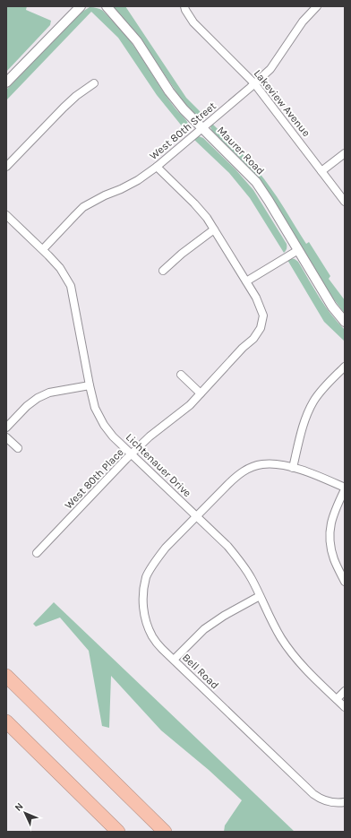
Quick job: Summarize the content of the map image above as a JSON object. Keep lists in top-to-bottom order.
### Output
{
  "streets": {
    "street": [
      "Lakeview Avenue",
      "West 80th Street",
      "Maurer Road",
      "Lichtenauer Drive",
      "West 80th Place",
      "Bell Road"
    ]
  },
  "crossings": [
    ["Lakeview Avenue", "West 80th Street"],
    ["West 80th Street", "Maurer Road"],
    ["West 80th Street", "Lichtenauer Drive"],
    ["West 80th Street", "West 80th Place"],
    ["Lichtenauer Drive", "West 80th Place"],
    ["Lichtenauer Drive", "Bell Road"]
  ],
  "north": "top left"
}
